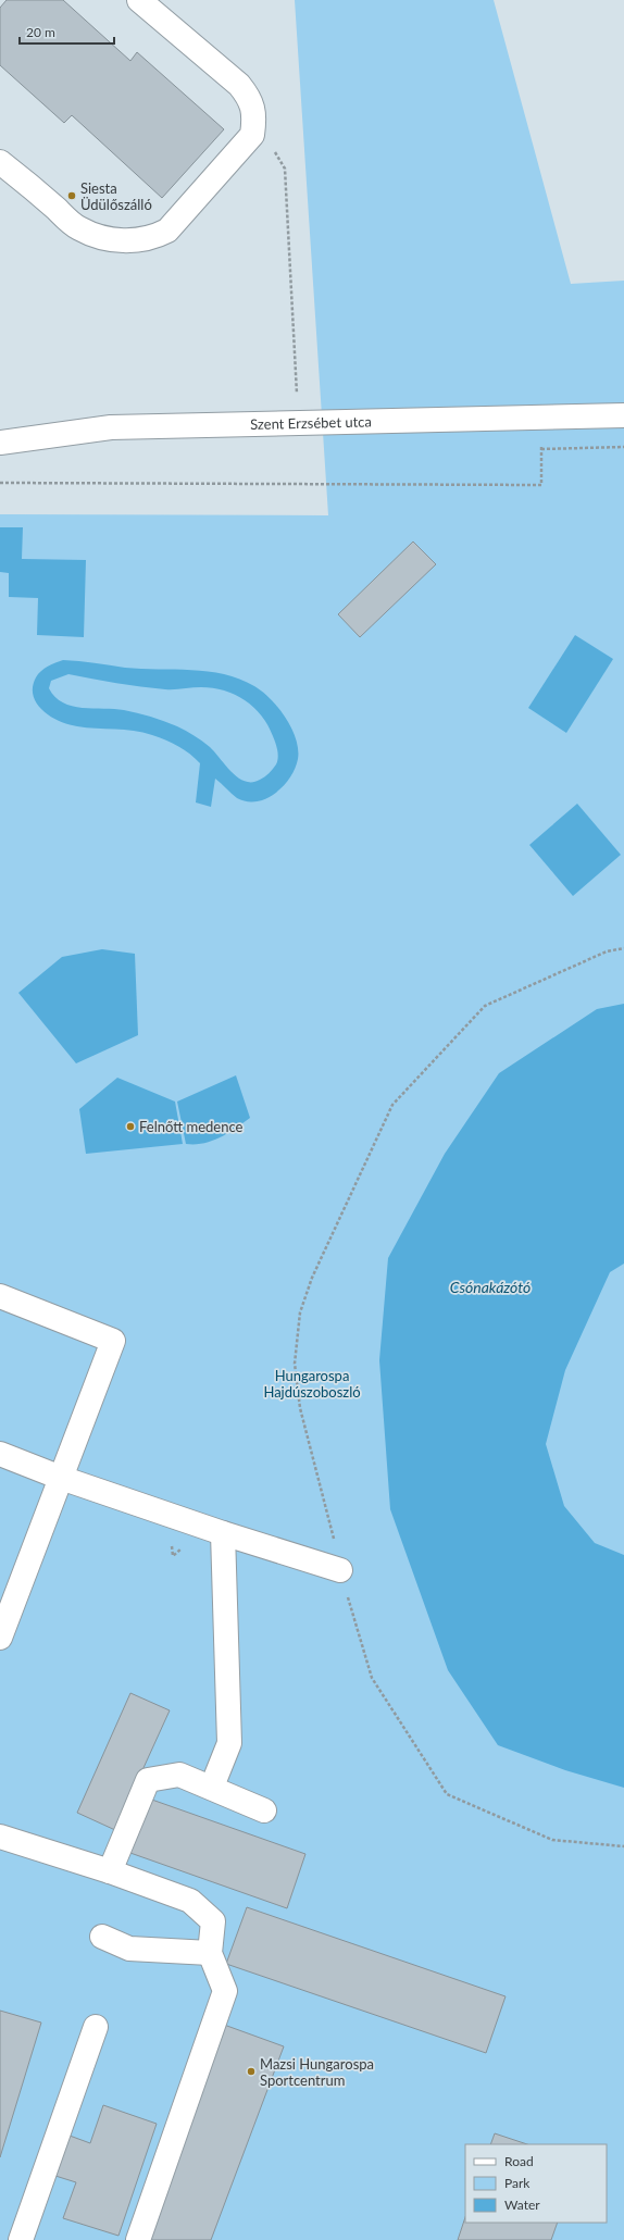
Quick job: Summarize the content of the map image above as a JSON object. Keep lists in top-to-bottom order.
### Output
{
  "streets": {
    "street": ["Szent Erzsébet utca"]
  },
  "water": ["Csónakázótó"],
  "parks": ["Hungarospa Hajdúszoboszló"],
  "places": ["Siesta Üdülőszálló", "Felnőtt medence", "Mazsi Hungarospa Sportcentrum"],
  "legend": ["Road", "Park", "Water"],
  "scale_bar": "20 m"
}
